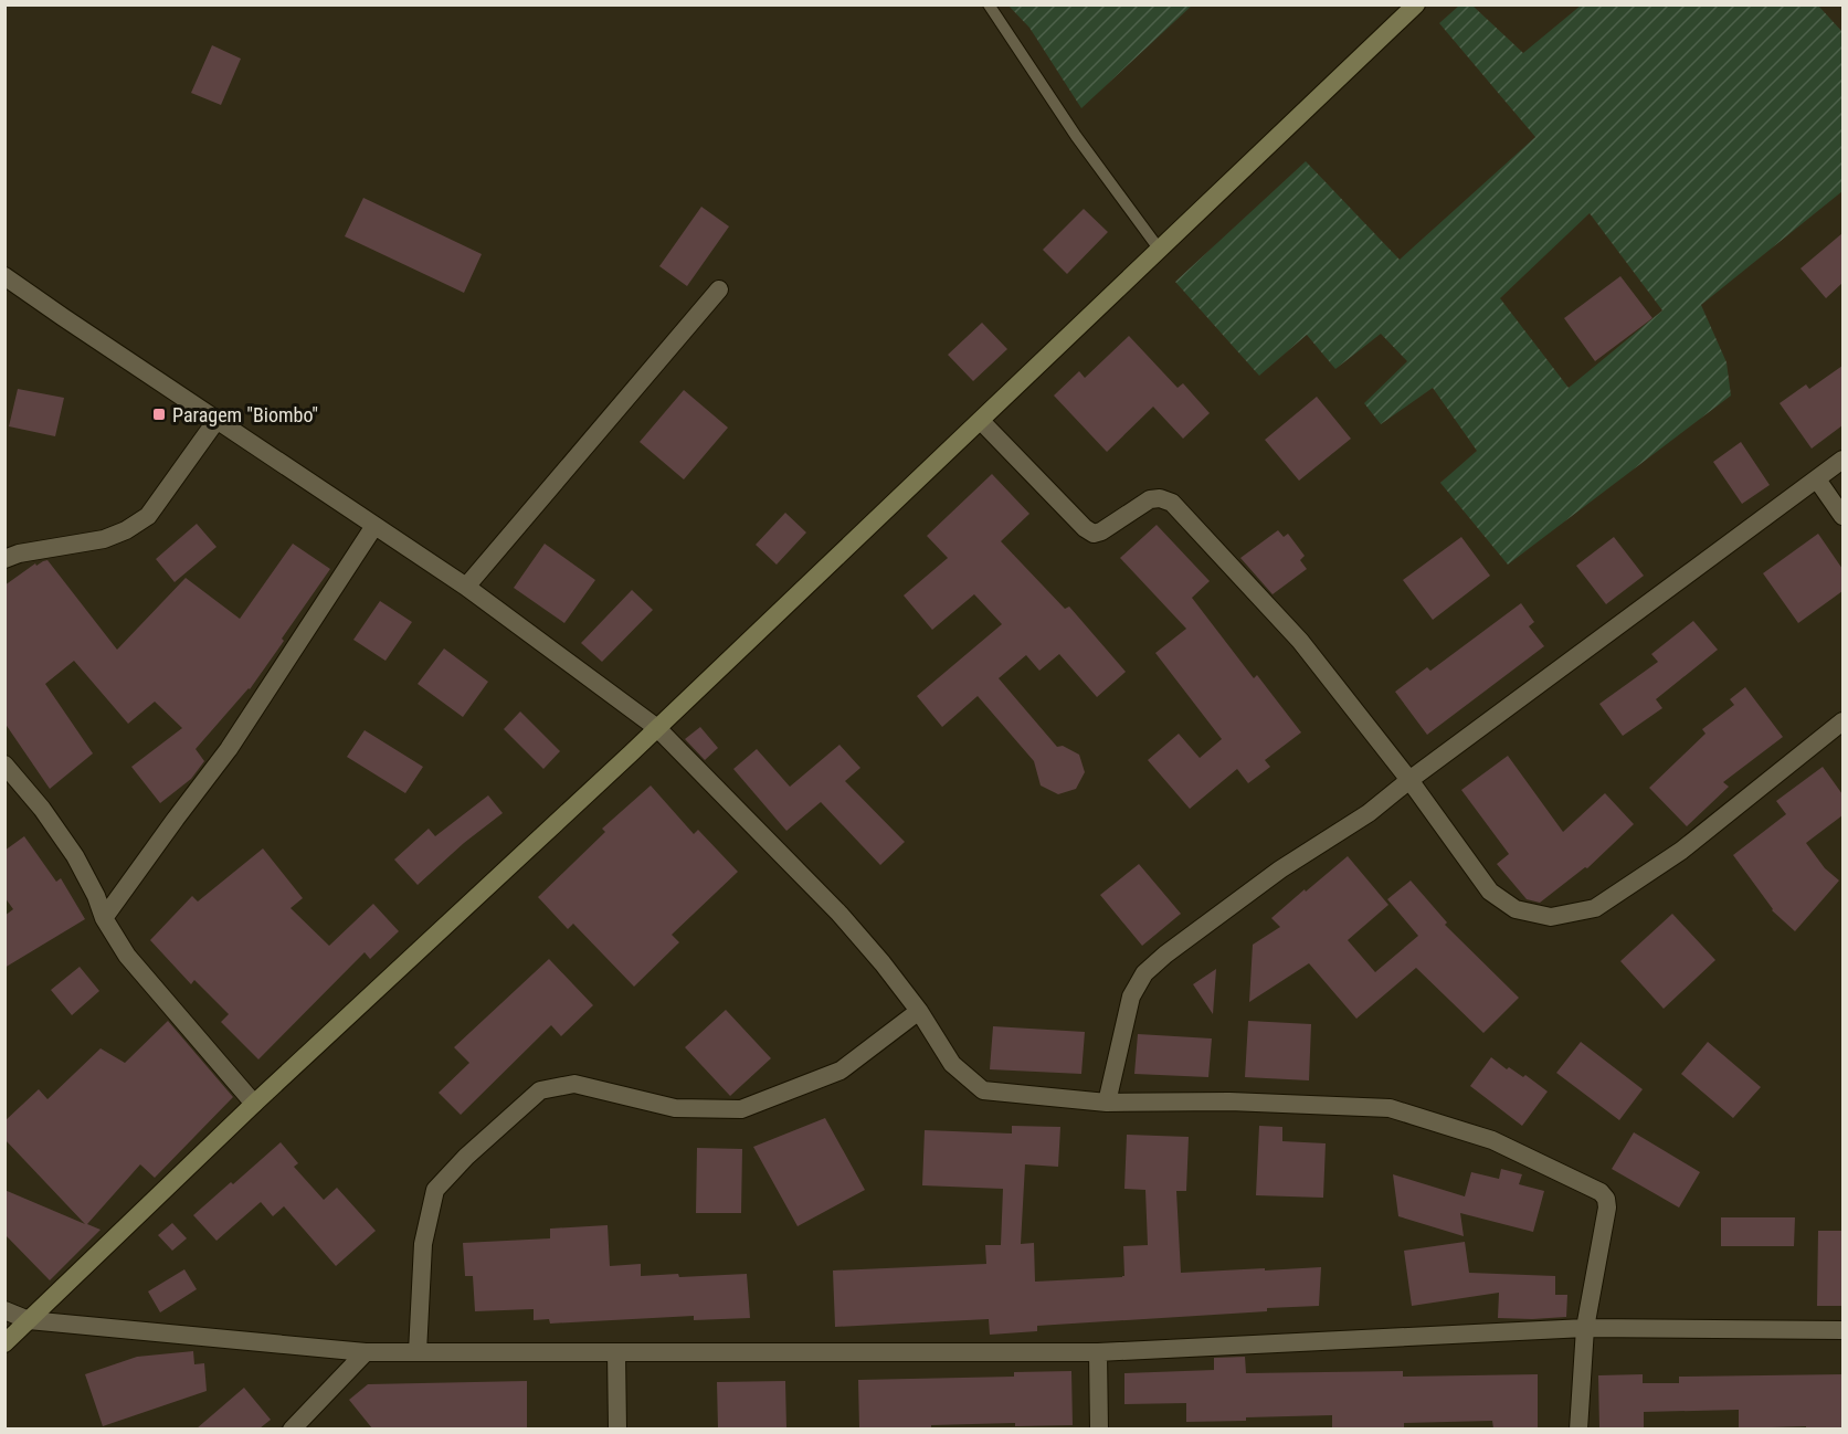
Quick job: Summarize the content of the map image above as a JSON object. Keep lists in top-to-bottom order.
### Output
{
  "places": {
    "transit": ["Paragem \"Biombo\""]
  }
}
